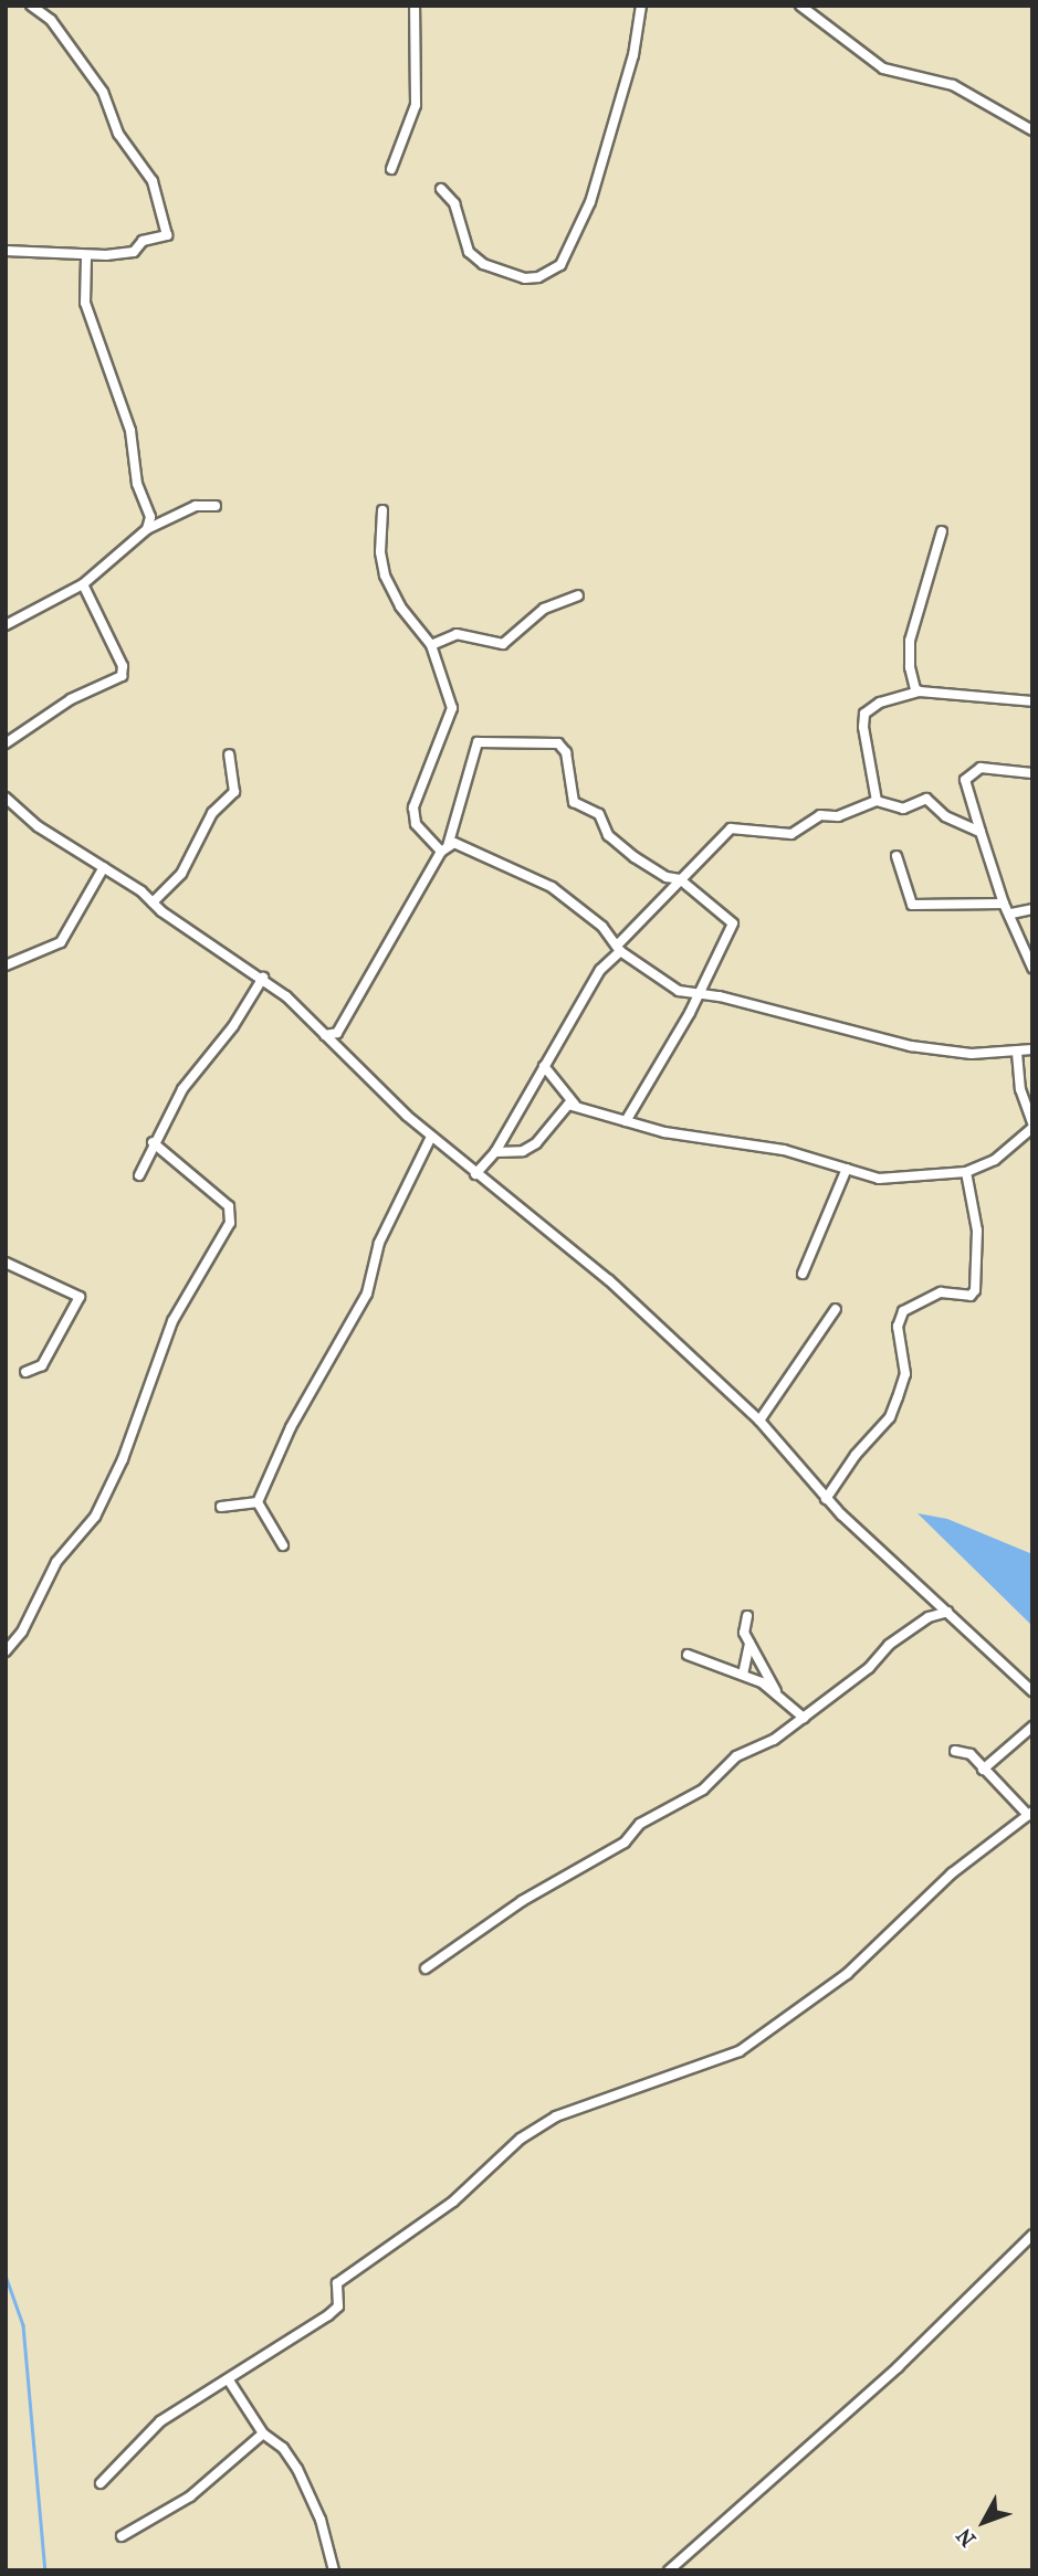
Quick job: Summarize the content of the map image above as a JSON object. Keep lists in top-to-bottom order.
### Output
{
  "north": "bottom left"
}
